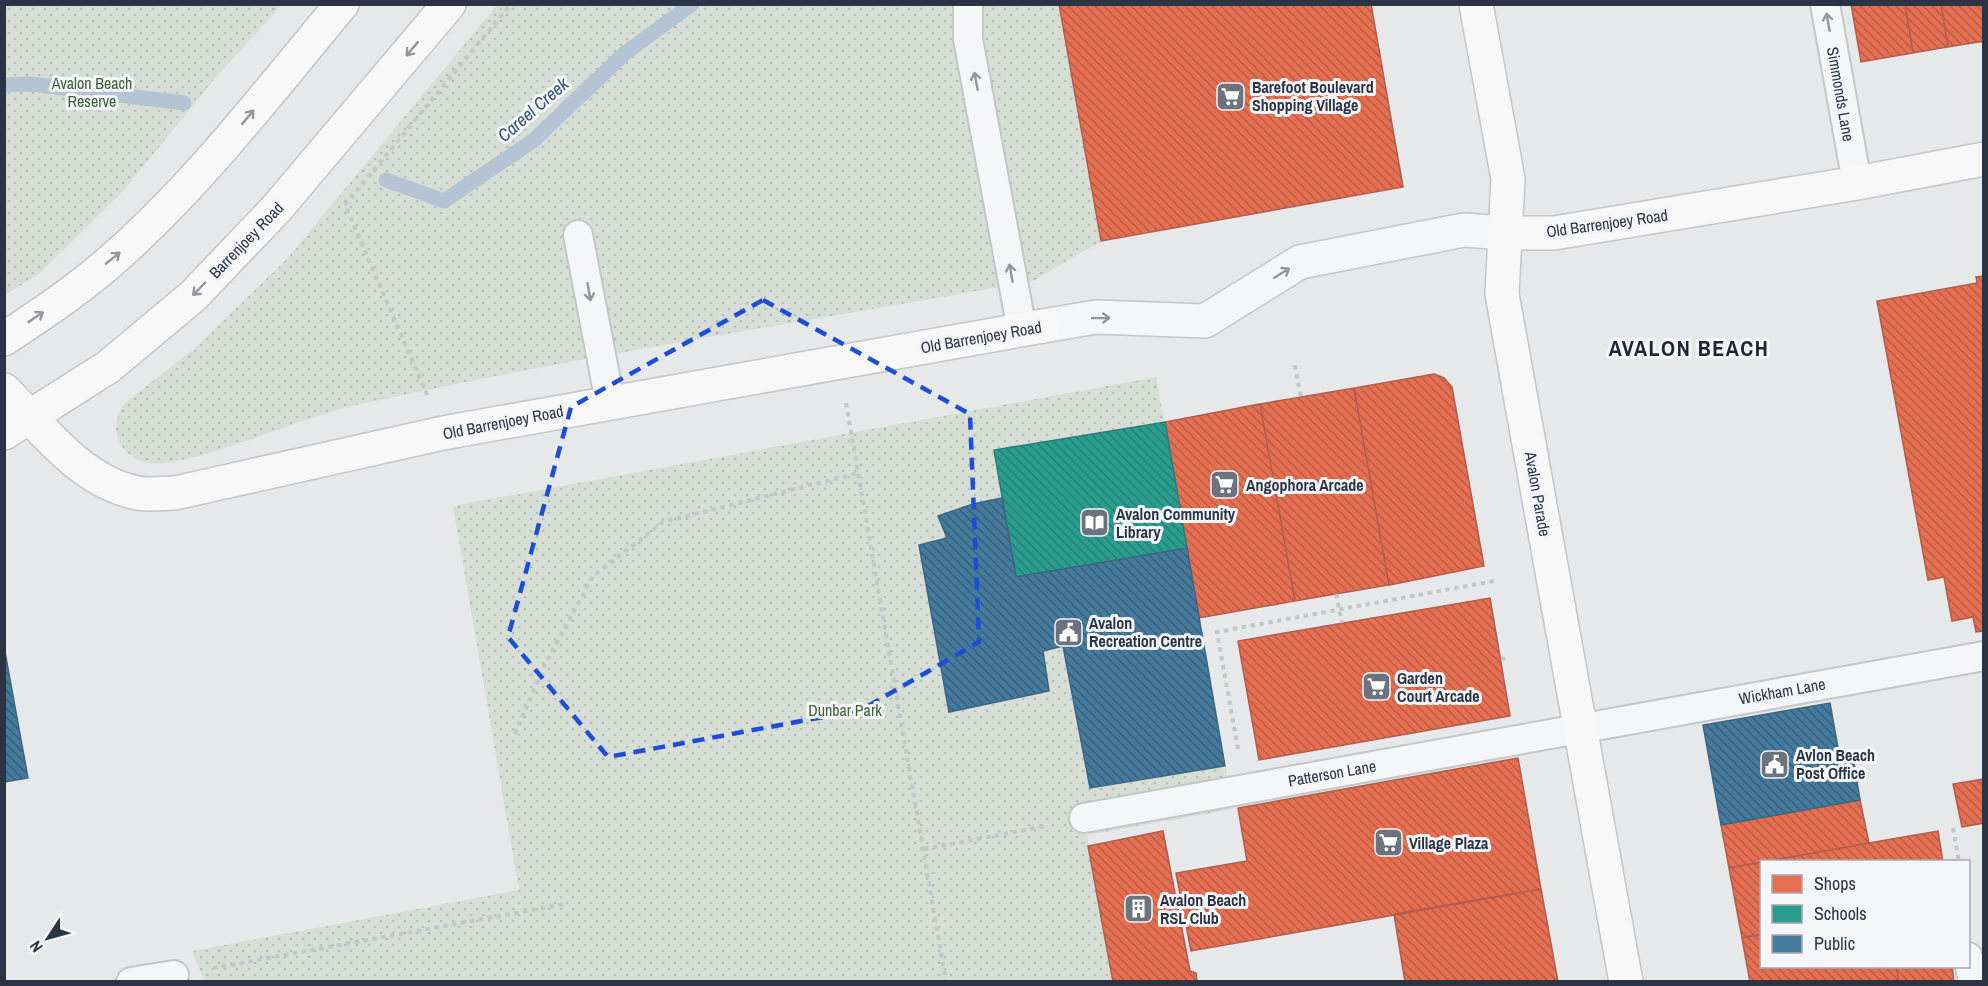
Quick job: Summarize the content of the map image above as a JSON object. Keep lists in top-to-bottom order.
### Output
{
  "streets": {
    "street": ["Old Barrenjoey Road", "Barrenjoey Road", "Avalon Parade"],
    "lane": ["Simmonds Lane", "Wickham Lane", "Patterson Lane"]
  },
  "crossings": [
    ["Simmonds Lane", "Old Barrenjoey Road"],
    ["Old Barrenjoey Road", "Barrenjoey Road"],
    ["Old Barrenjoey Road", "Avalon Parade"],
    ["Avalon Parade", "Wickham Lane"],
    ["Avalon Parade", "Patterson Lane"],
    ["Wickham Lane", "Patterson Lane"]
  ],
  "one_way": ["Simmonds Lane"],
  "districts": ["AVALON BEACH"],
  "water": ["Careel Creek"],
  "parks": ["Avalon Beach Reserve", "Dunbar Park"],
  "places": {
    "supermarket": [
      "Barefoot Boulevard Shopping Village",
      "Angophora Arcade",
      "Garden Court Arcade",
      "Village Plaza"
    ],
    "library": ["Avalon Community Library"],
    "public building": ["Avalon Recreation Centre", "Avlon Beach Post Office"],
    "building": ["Avalon Beach RSL Club"]
  },
  "legend": ["Shops", "Schools", "Public"],
  "north": "bottom left"
}
